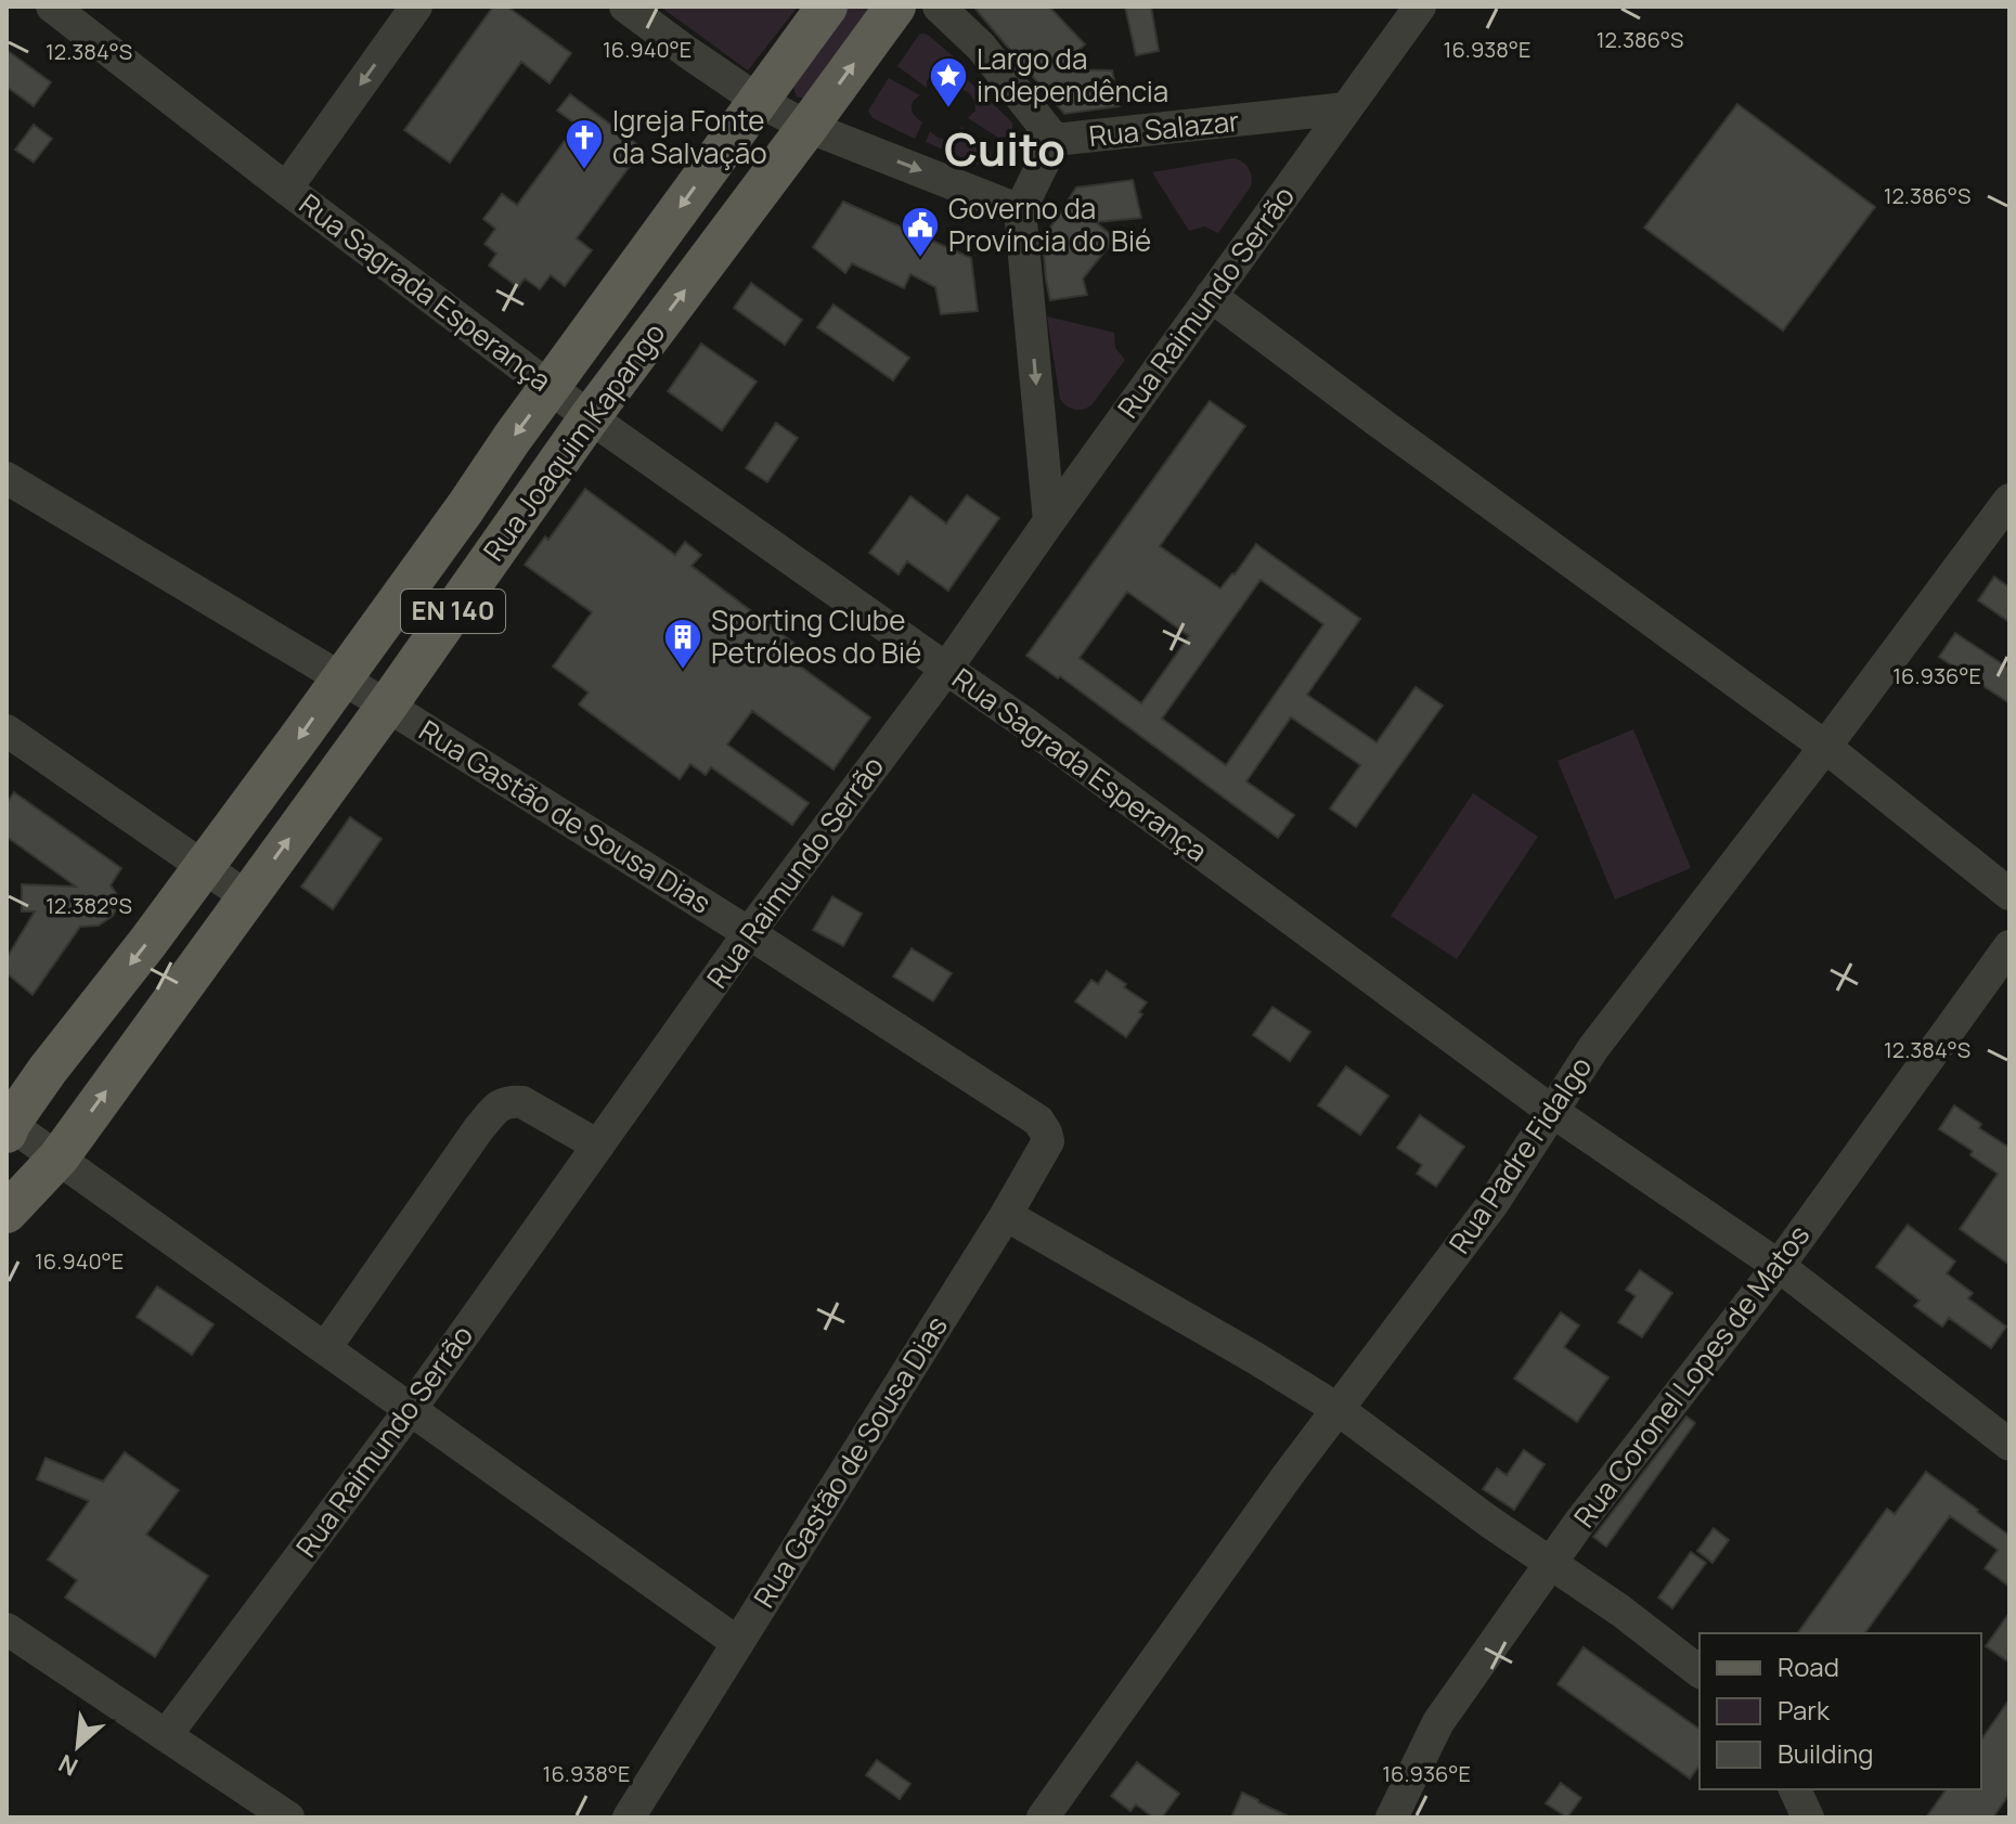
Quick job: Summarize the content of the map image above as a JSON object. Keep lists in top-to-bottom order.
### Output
{
  "streets": {
    "main road": ["Rua Joaquim Kapango", "EN 140"],
    "street": [
      "Rua Salazar",
      "Rua Sagrada Esperança",
      "Rua Raimundo Serrão",
      "Rua Gastão de Sousa Dias",
      "Rua Padre Fidalgo",
      "Rua Coronel Lopes de Matos"
    ]
  },
  "crossings": [
    ["Rua Salazar", "Rua Raimundo Serrão"],
    ["Rua Sagrada Esperança", "Rua Raimundo Serrão"],
    ["Rua Sagrada Esperança", "Rua Joaquim Kapango"],
    ["Rua Sagrada Esperança", "Rua Padre Fidalgo"],
    ["Rua Sagrada Esperança", "Rua Coronel Lopes de Matos"],
    ["Rua Raimundo Serrão", "Rua Gastão de Sousa Dias"],
    ["Rua Joaquim Kapango", "Rua Gastão de Sousa Dias"]
  ],
  "districts": ["Cuito"],
  "places": {
    "place": ["Largo da independência"],
    "church": ["Igreja Fonte da Salvação"],
    "public building": ["Governo da Província do Bié"],
    "building": ["Sporting Clube Petróleos do Bié"]
  },
  "legend": ["Road", "Park", "Building"],
  "north": "bottom left",
  "coordinates": [
    "12.386°S",
    "16.940°E",
    "16.938°E",
    "12.384°S",
    "16.936°E",
    "12.382°S"
  ]
}
